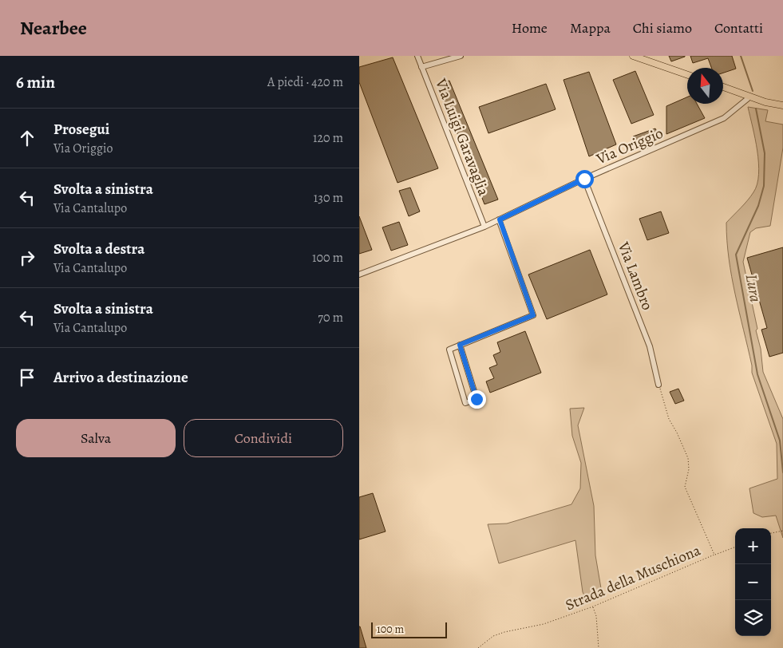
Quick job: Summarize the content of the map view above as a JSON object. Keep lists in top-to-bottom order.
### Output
{
  "streets": {
    "street": ["Via Luigi Garavaglia", "Via Origgio", "Via Lambro"],
    "path": ["Strada della Muschiona"]
  },
  "crossings": [
    ["Via Luigi Garavaglia", "Via Origgio"],
    ["Via Origgio", "Via Lambro"],
    ["Via Lambro", "Strada della Muschiona"]
  ],
  "water": ["Lura"],
  "scale_bar": "100 m",
  "north": "top",
  "page": {
    "header": "Nearbee",
    "nav": [
      "Home",
      "Mappa",
      "Chi siamo",
      "Contatti"
    ],
    "heading": ["6 min", "A piedi · 420 m"],
    "list": [
      ["Prosegui", "Via Origgio", "120 m"],
      ["Svolta a sinistra", "Via Cantalupo", "130 m"],
      ["Svolta a destra", "Via Cantalupo", "100 m"],
      ["Svolta a sinistra", "Via Cantalupo", "70 m"],
      "Arrivo a destinazione"
    ],
    "buttons": ["Salva", "Condividi"],
    "map_buttons": ["+", "−"],
    "scale": "100 m"
  }
}
